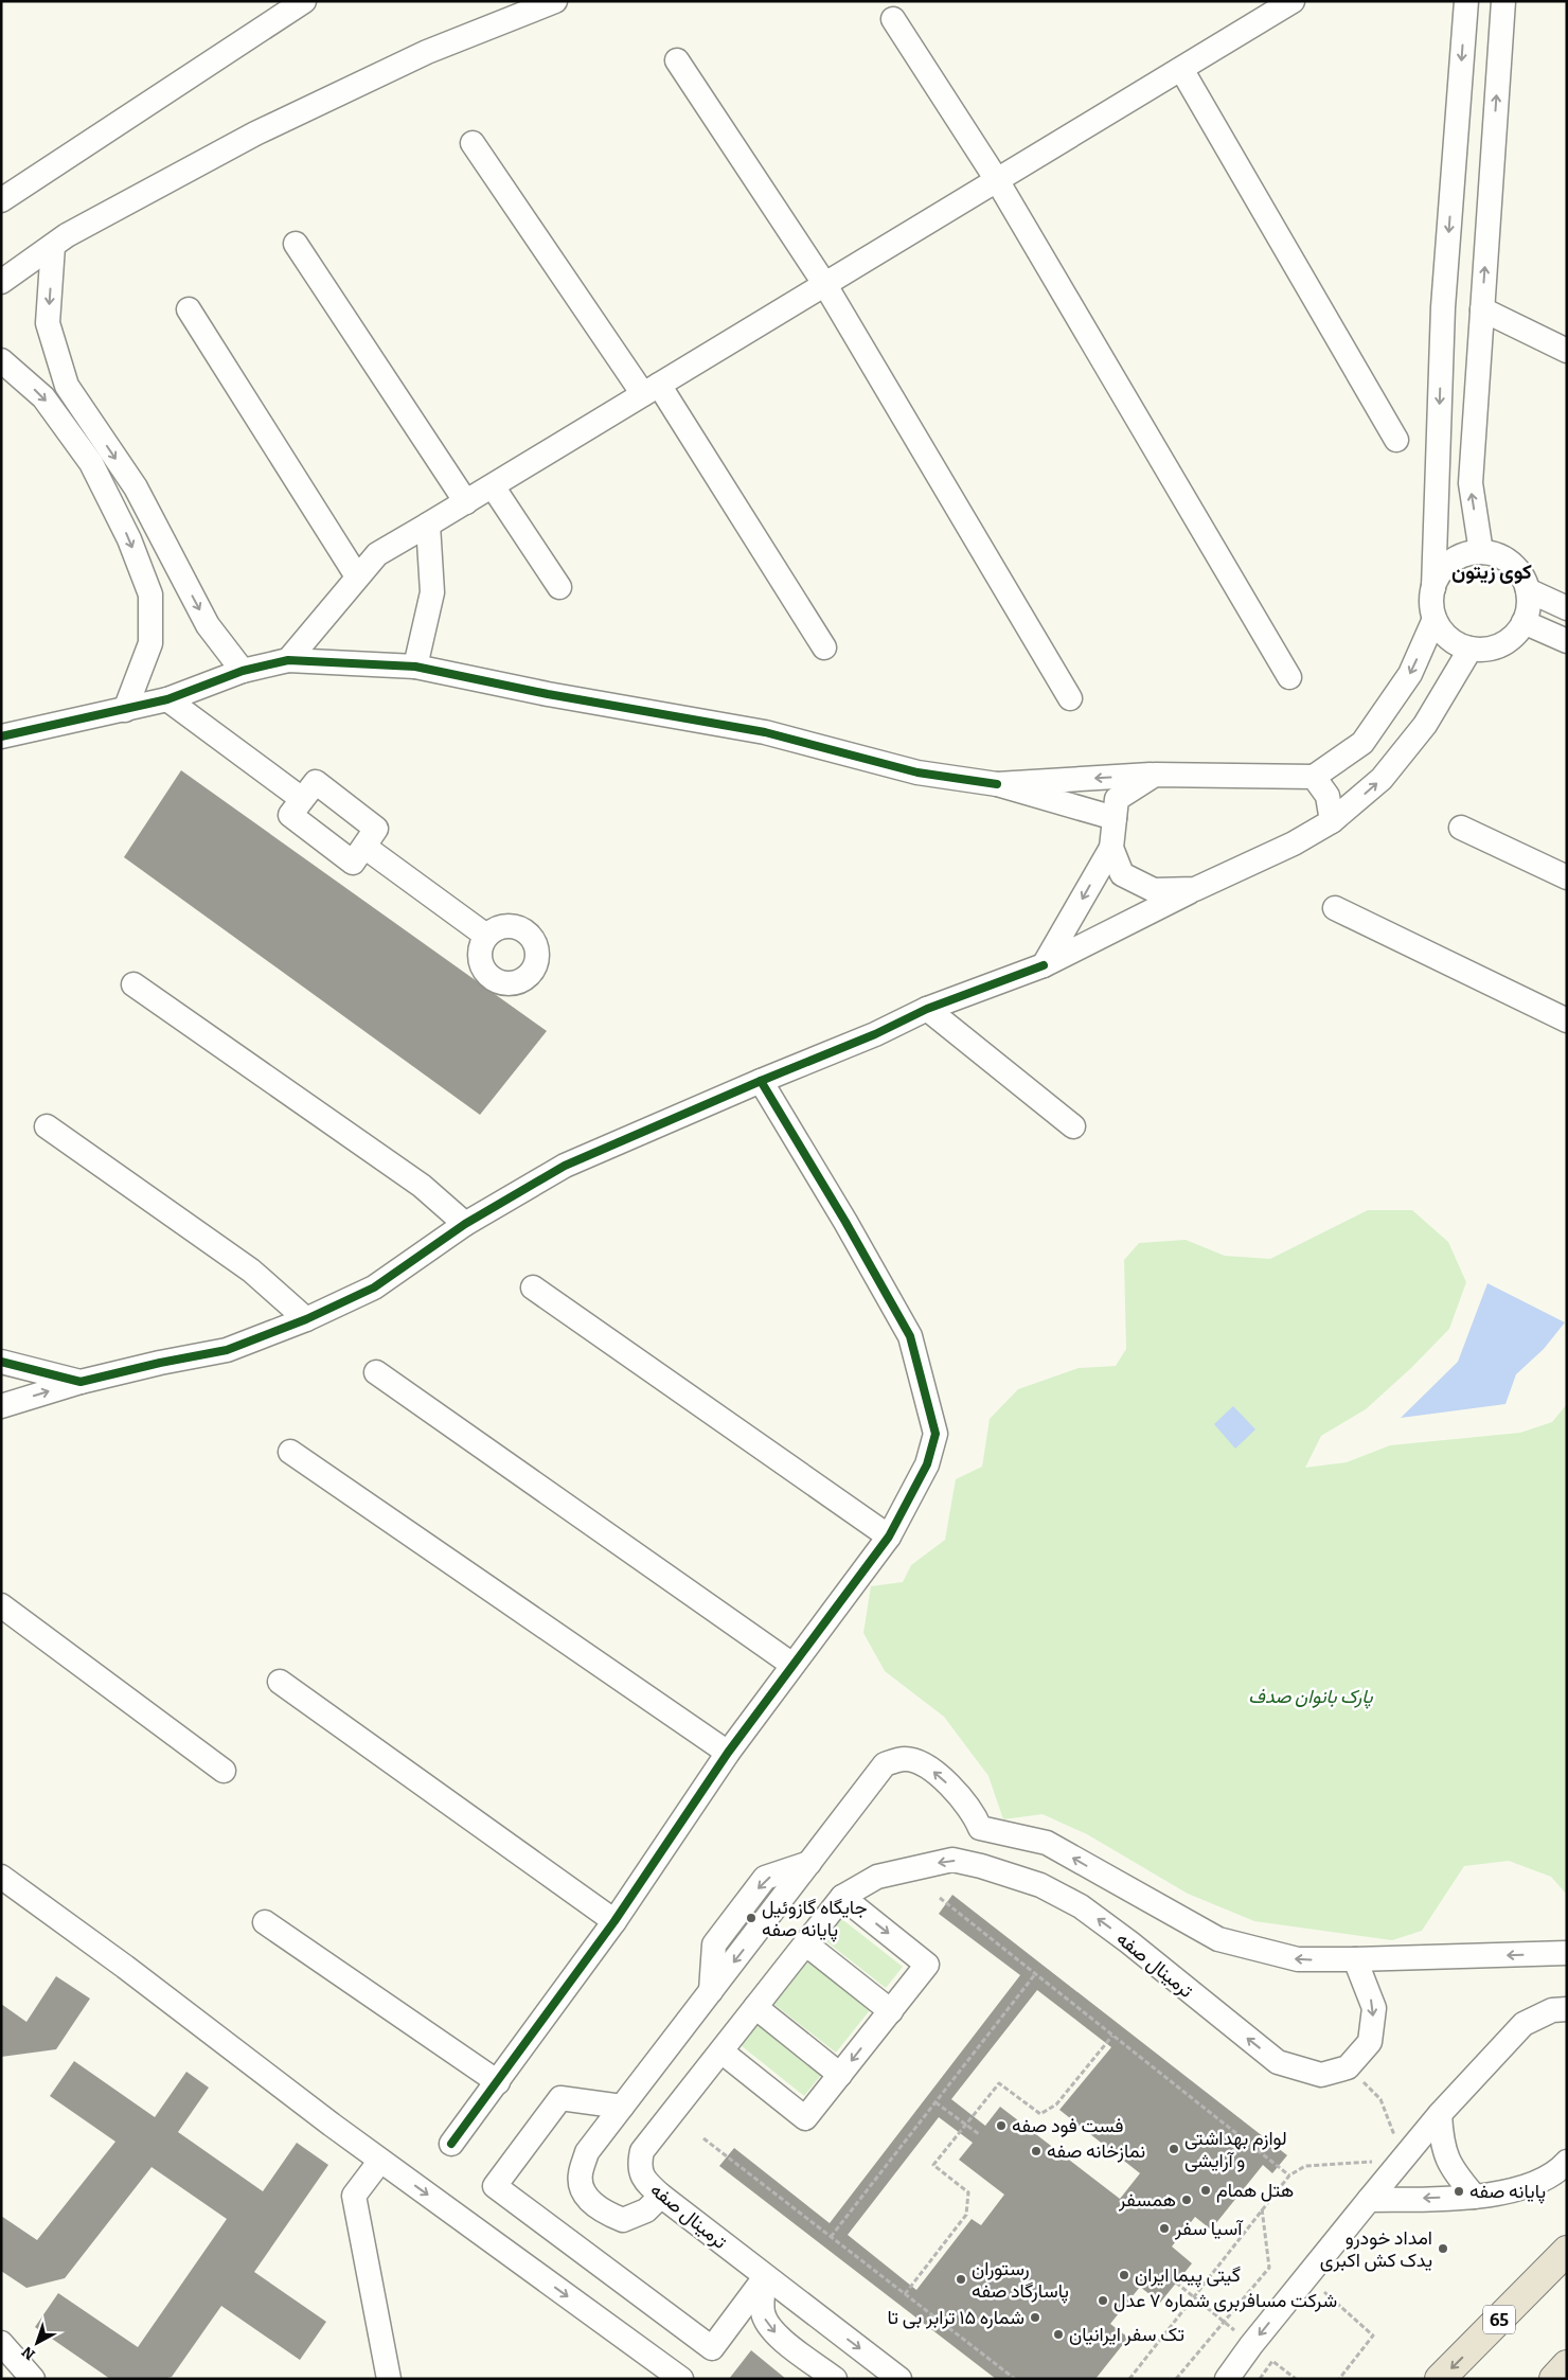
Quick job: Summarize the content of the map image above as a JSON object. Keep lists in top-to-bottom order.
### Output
{
  "streets": {
    "highway": ["65"],
    "street": ["ترمینال صفه"]
  },
  "districts": ["کوی زیتون"],
  "parks": ["پارک بانوان صدف"],
  "places": [
    "جایگاه گازوئیل پایانه صفه",
    "فست فود صفه",
    "لوازم بهداشتی و آرایشی",
    "نمازخانه صفه",
    "هتل همام",
    "پایانه صفه",
    "همسفر",
    "آسیا سفر",
    "امداد خودرو یدک کش اکبری",
    "گیتی پیما ایران",
    "رستوران پاسارگاد صفه",
    "شرکت مسافربری شماره ۷ عدل",
    "شماره ۱۵ ترابر بی تا",
    "تک سفر ایرانیان"
  ],
  "north": "bottom left"
}
